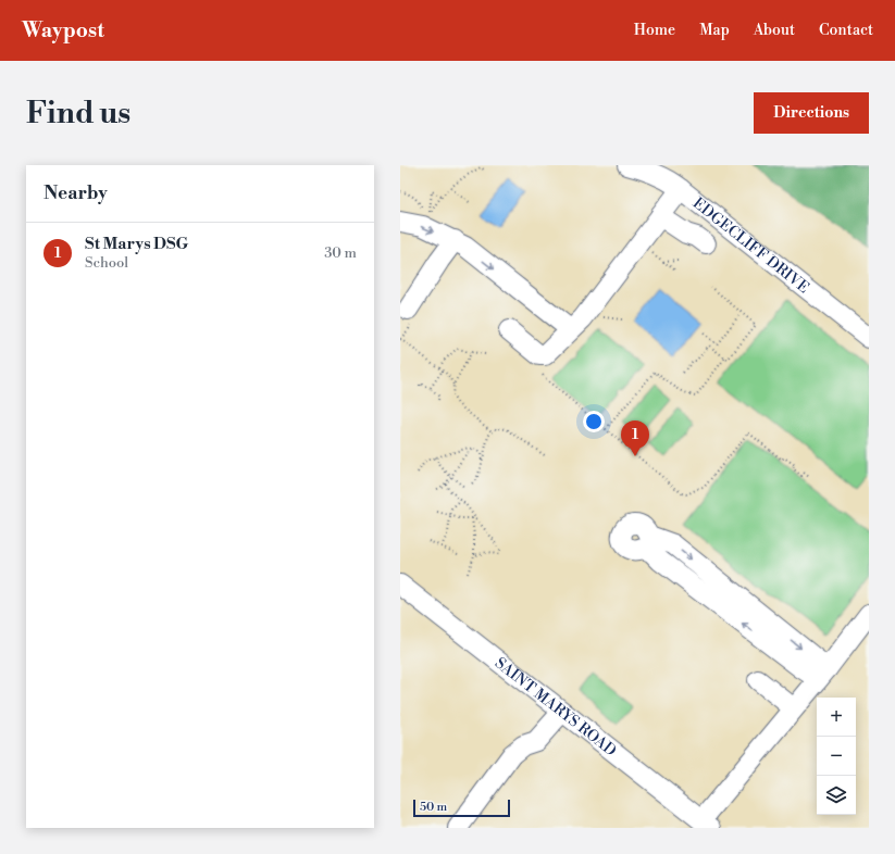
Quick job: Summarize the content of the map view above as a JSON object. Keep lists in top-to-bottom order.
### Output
{
  "streets": {
    "street": ["EDGECLIFF DRIVE", "SAINT MARYS ROAD"]
  },
  "scale_bar": "50 m",
  "page": {
    "header": "Waypost",
    "nav": [
      "Home",
      "Map",
      "About",
      "Contact"
    ],
    "buttons": "Directions",
    "title": "Find us",
    "heading": "Nearby",
    "list": [
      {
        "mark": "1",
        "name": "St Marys DSG",
        "note": "School",
        "value": "30 m"
      }
    ],
    "pins": "1",
    "map_buttons": ["+", "−"],
    "scale": "50 m"
  }
}
